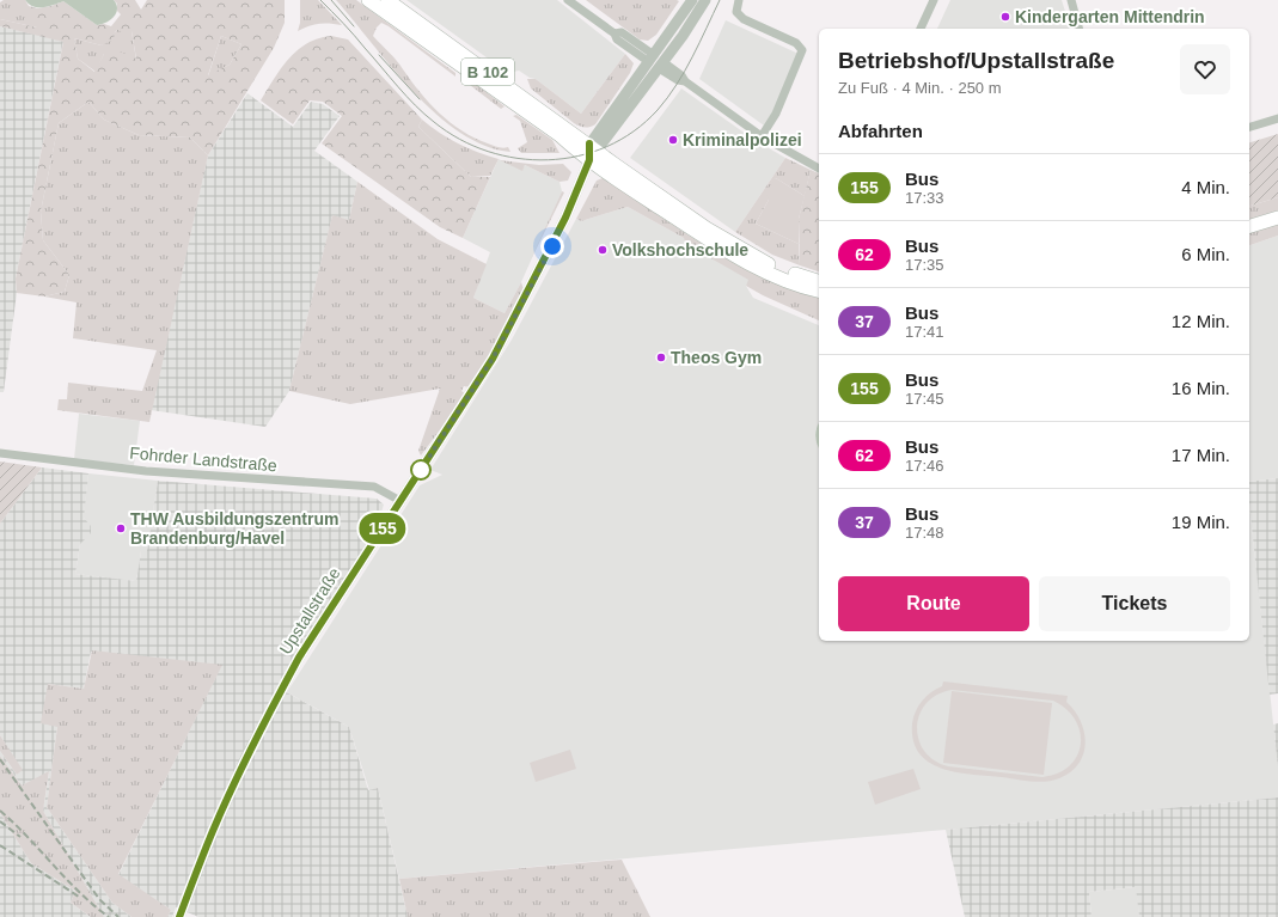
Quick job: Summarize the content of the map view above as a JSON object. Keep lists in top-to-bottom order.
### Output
{
  "streets": {
    "main road": ["B 102"],
    "street": ["Fohrder Landstraße", "Upstallstraße"]
  },
  "crossings": [
    ["B 102", "Upstallstraße"],
    ["Fohrder Landstraße", "Upstallstraße"]
  ],
  "places": [
    "Kindergarten Mittendrin",
    "Kriminalpolizei",
    "Volkshochschule",
    "Theos Gym",
    "THW Ausbildungszentrum Brandenburg/Havel"
  ],
  "lines": ["bus line 155"],
  "page": {
    "on_map": "155",
    "heading": [
      ["Betriebshof/Upstallstraße", "Zu Fuß · 4 Min. · 250 m"],
      "Abfahrten"
    ],
    "list": [
      {
        "mark": "155",
        "name": "Bus",
        "note": "17:33",
        "value": "4 Min."
      },
      {
        "mark": "62",
        "name": "Bus",
        "note": "17:35",
        "value": "6 Min."
      },
      {
        "mark": "37",
        "name": "Bus",
        "note": "17:41",
        "value": "12 Min."
      },
      {
        "mark": "155",
        "name": "Bus",
        "note": "17:45",
        "value": "16 Min."
      },
      {
        "mark": "62",
        "name": "Bus",
        "note": "17:46",
        "value": "17 Min."
      },
      {
        "mark": "37",
        "name": "Bus",
        "note": "17:48",
        "value": "19 Min."
      }
    ],
    "buttons": ["Route", "Tickets"]
  }
}
